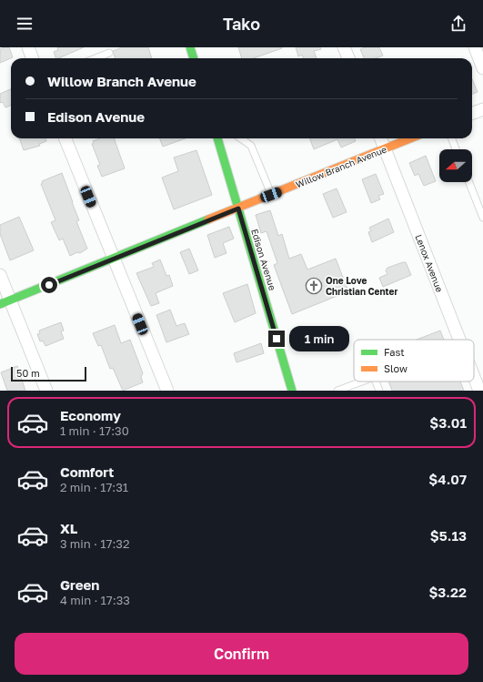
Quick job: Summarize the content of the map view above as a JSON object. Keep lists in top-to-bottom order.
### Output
{
  "streets": {
    "street": ["Willow Branch Avenue", "Edison Avenue", "Lenox Avenue"]
  },
  "crossings": [
    ["Willow Branch Avenue", "Edison Avenue"],
    ["Willow Branch Avenue", "Lenox Avenue"]
  ],
  "places": {
    "church": ["One Love Christian Center"]
  },
  "legend": ["Fast", "Slow"],
  "scale_bar": "50 m",
  "north": "left",
  "page": {
    "header": "Tako",
    "banner": ["Willow Branch Avenue", "Edison Avenue"],
    "bubble": "1 min",
    "scale": "50 m",
    "list": [
      {
        "name": "Economy",
        "note": "1 min · 17:30",
        "value": "$3.01"
      },
      {
        "name": "Comfort",
        "note": "2 min · 17:31",
        "value": "$4.07"
      },
      {
        "name": "XL",
        "note": "3 min · 17:32",
        "value": "$5.13"
      },
      {
        "name": "Green",
        "note": "4 min · 17:33",
        "value": "$3.22"
      }
    ],
    "buttons": "Confirm"
  }
}
